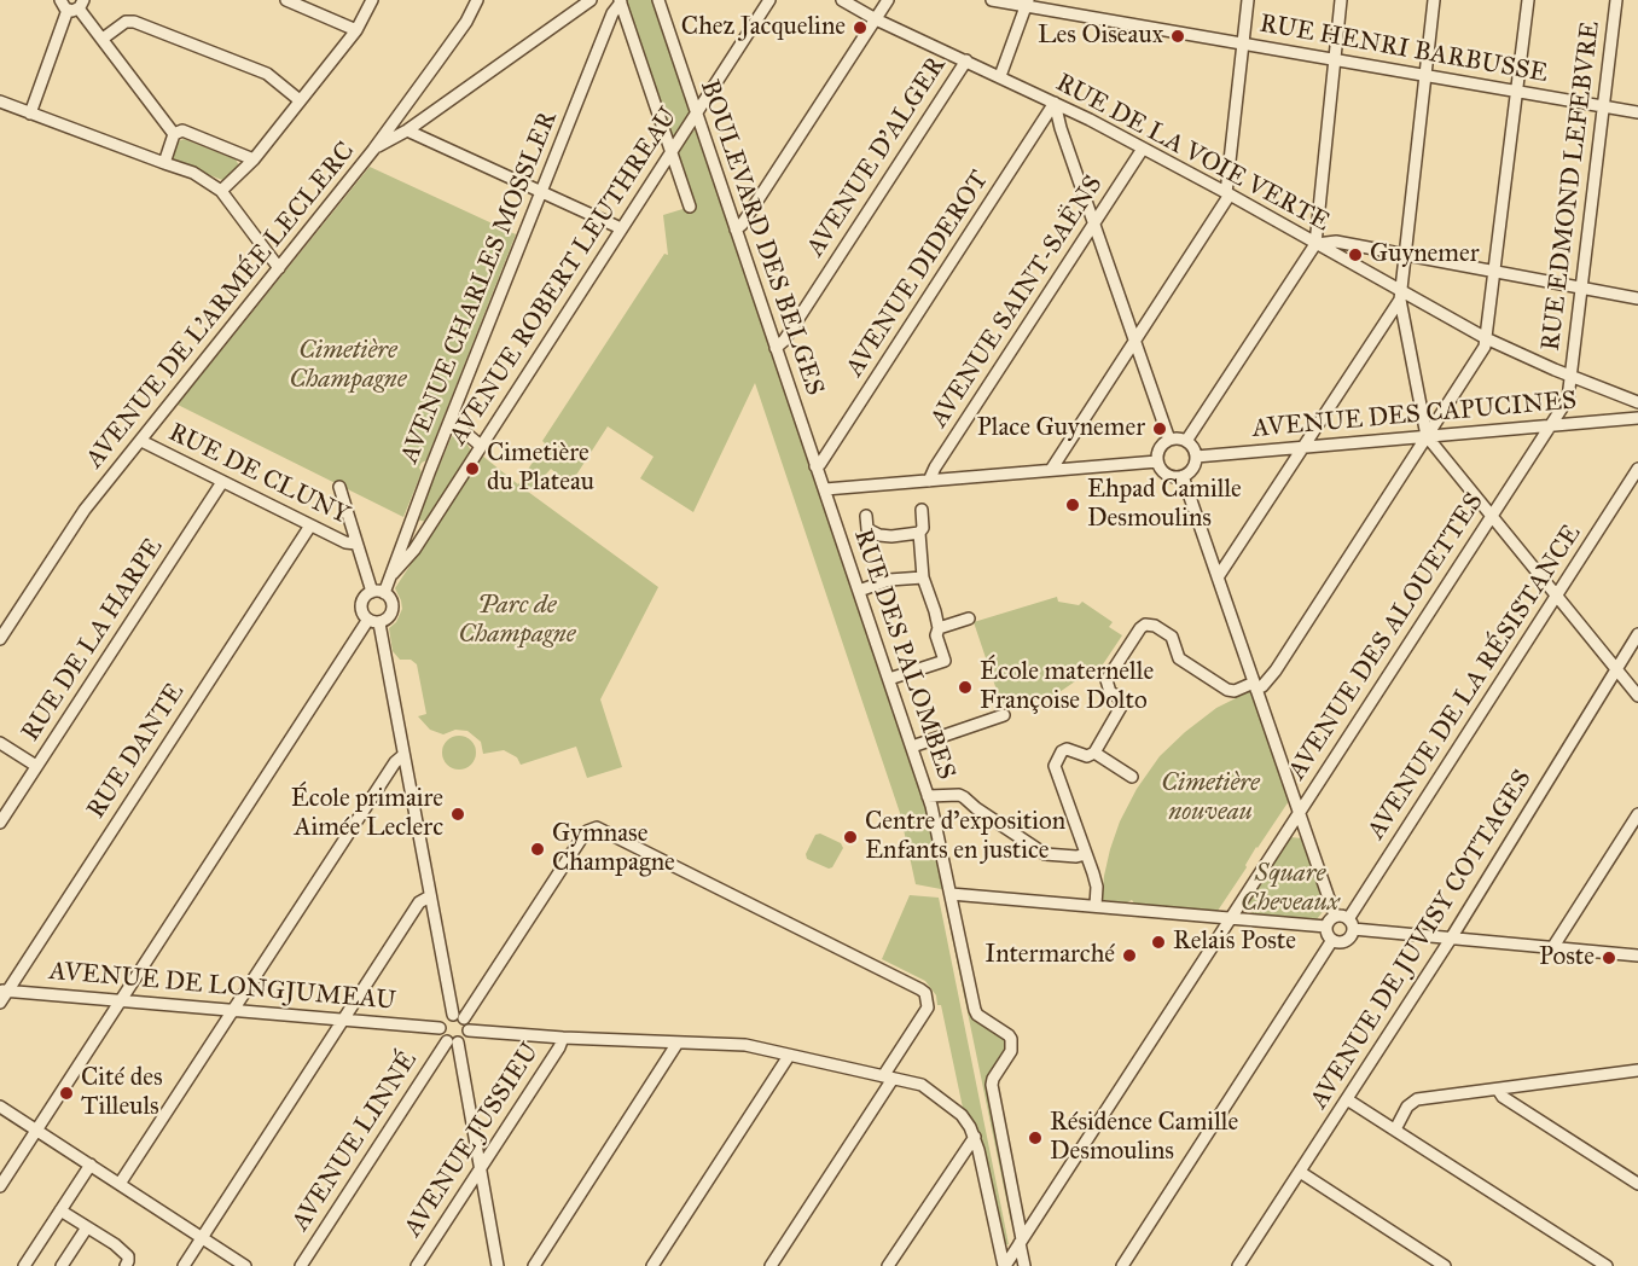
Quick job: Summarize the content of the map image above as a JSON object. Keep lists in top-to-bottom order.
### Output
{
  "streets": {
    "street": [
      "RUE HENRI BARBUSSE",
      "RUE DE LA VOIE VERTE",
      "AVENUE D'ALGER",
      "RUE EDMOND LEFEBVRE",
      "BOULEVARD DES BELGES",
      "AVENUE DIDEROT",
      "AVENUE ROBERT LEUTHREAU",
      "AVENUE CHARLES MOSSLER",
      "AVENUE SAINT-SAËNS",
      "AVENUE DE L'ARMÉE LECLERC",
      "AVENUE DES CAPUCINES",
      "RUE DE CLUNY",
      "AVENUE DES ALOUETTES",
      "RUE DE LA HARPE",
      "RUE DES PALOMBES",
      "AVENUE DE LA RÉSISTANCE",
      "RUE DANTE",
      "AVENUE DE JUVISY COTTAGES",
      "AVENUE DE LONGJUMEAU",
      "AVENUE JUSSIEU",
      "AVENUE LINNÉ"
    ]
  },
  "crossings": [
    ["RUE HENRI BARBUSSE", "RUE EDMOND LEFEBVRE"],
    ["RUE DE LA VOIE VERTE", "AVENUE D'ALGER"],
    ["RUE DE LA VOIE VERTE", "RUE EDMOND LEFEBVRE"],
    ["RUE DE LA VOIE VERTE", "AVENUE DIDEROT"],
    ["RUE DE LA VOIE VERTE", "AVENUE SAINT-SAËNS"],
    ["RUE DE LA VOIE VERTE", "AVENUE DES ALOUETTES"],
    ["AVENUE D'ALGER", "BOULEVARD DES BELGES"],
    ["RUE EDMOND LEFEBVRE", "AVENUE DES ALOUETTES"],
    ["BOULEVARD DES BELGES", "AVENUE DIDEROT"],
    ["BOULEVARD DES BELGES", "AVENUE ROBERT LEUTHREAU"],
    ["BOULEVARD DES BELGES", "RUE DES PALOMBES"],
    ["AVENUE ROBERT LEUTHREAU", "AVENUE CHARLES MOSSLER"],
    ["AVENUE DE L'ARMÉE LECLERC", "RUE DE CLUNY"],
    ["AVENUE DES CAPUCINES", "AVENUE DES ALOUETTES"],
    ["RUE DE CLUNY", "RUE DE LA HARPE"],
    ["RUE DE CLUNY", "RUE DANTE"],
    ["AVENUE DES ALOUETTES", "RUE DES PALOMBES"],
    ["RUE DANTE", "AVENUE DE LONGJUMEAU"],
    ["AVENUE DE LONGJUMEAU", "AVENUE LINNÉ"]
  ],
  "parks": [
    "Cimetière Champagne",
    "Parc de Champagne",
    "Cimetière nouveau",
    "Square Cheveaux"
  ],
  "places": [
    "Chez Jacqueline",
    "Les Oiseaux",
    "Guynemer",
    "Place Guynemer",
    "Cimetière du Plateau",
    "Ehpad Camille Desmoulins",
    "École maternelle Françoise Dolto",
    "École primaire Aimée Leclerc",
    "Centre d'exposition Enfants en justice",
    "Gymnase Champagne",
    "Relais Poste",
    "Intermarché",
    "Poste",
    "Cité des Tilleuls",
    "Résidence Camille Desmoulins"
  ]
}
